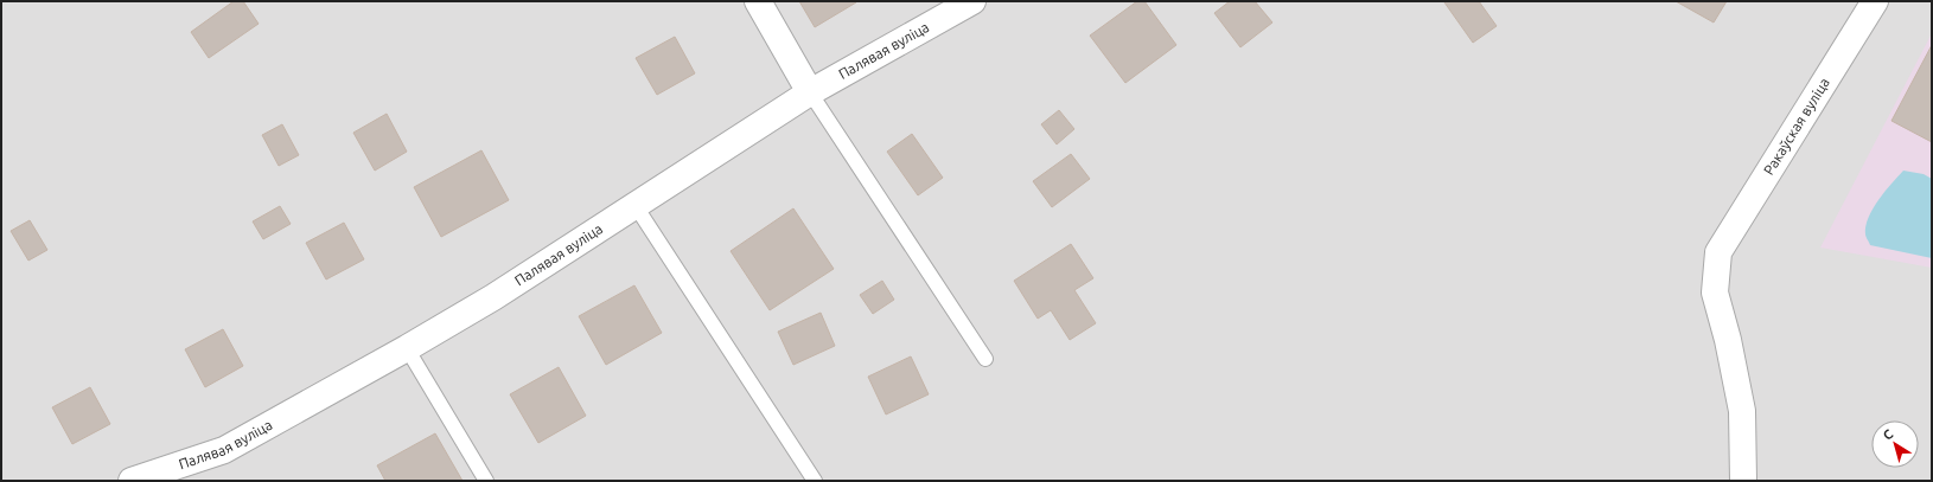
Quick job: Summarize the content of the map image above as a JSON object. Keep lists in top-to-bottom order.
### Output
{
  "streets": {
    "street": ["Палявая вуліца", "Ракаўская вуліца"]
  },
  "north": "top left"
}
